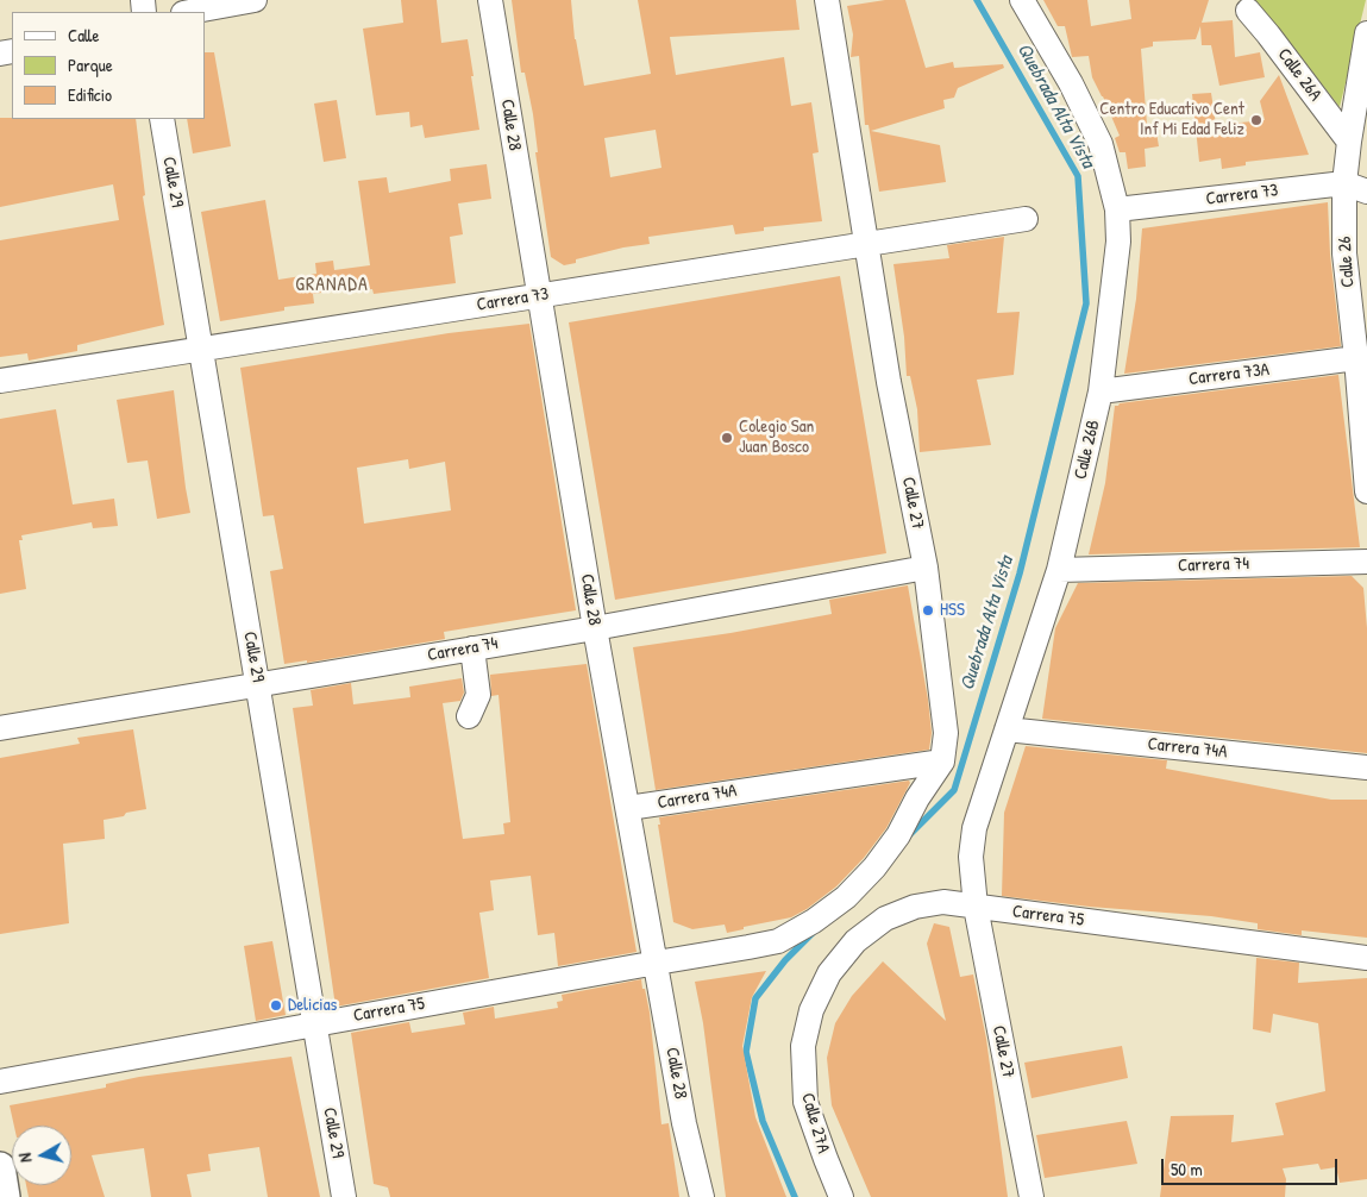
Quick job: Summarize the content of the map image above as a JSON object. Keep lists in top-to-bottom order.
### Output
{
  "streets": {
    "street": [
      "Calle 26A",
      "Calle 28",
      "Calle 29",
      "Carrera 73",
      "Calle 26",
      "Carrera 73A",
      "Calle 26B",
      "Calle 27",
      "Carrera 74",
      "Carrera 74A",
      "Carrera 75",
      "Calle 27A"
    ]
  },
  "crossings": [
    ["Calle 26A", "Calle 26"],
    ["Calle 28", "Carrera 73"],
    ["Calle 28", "Carrera 74"],
    ["Calle 28", "Carrera 74A"],
    ["Calle 28", "Carrera 75"],
    ["Calle 29", "Carrera 73"],
    ["Calle 29", "Carrera 74"],
    ["Calle 29", "Carrera 75"],
    ["Carrera 73", "Calle 26"],
    ["Carrera 73", "Calle 26B"],
    ["Carrera 73", "Calle 27"],
    ["Calle 26", "Carrera 73A"],
    ["Carrera 73A", "Calle 26B"],
    ["Calle 26B", "Calle 27"],
    ["Calle 26B", "Carrera 74"],
    ["Calle 26B", "Carrera 74A"],
    ["Calle 26B", "Carrera 75"],
    ["Calle 27", "Carrera 74"],
    ["Calle 27", "Carrera 74A"],
    ["Calle 27", "Carrera 75"],
    ["Carrera 75", "Calle 27A"]
  ],
  "districts": ["GRANADA"],
  "water": ["Quebrada Alta Vista"],
  "places": [
    "Centro Educativo Cent Inf Mi Edad Feliz",
    "Colegio San Juan Bosco",
    "HSS",
    "Delicias"
  ],
  "legend": ["Calle", "Parque", "Edificio"],
  "scale_bar": "50 m",
  "north": "left"
}
